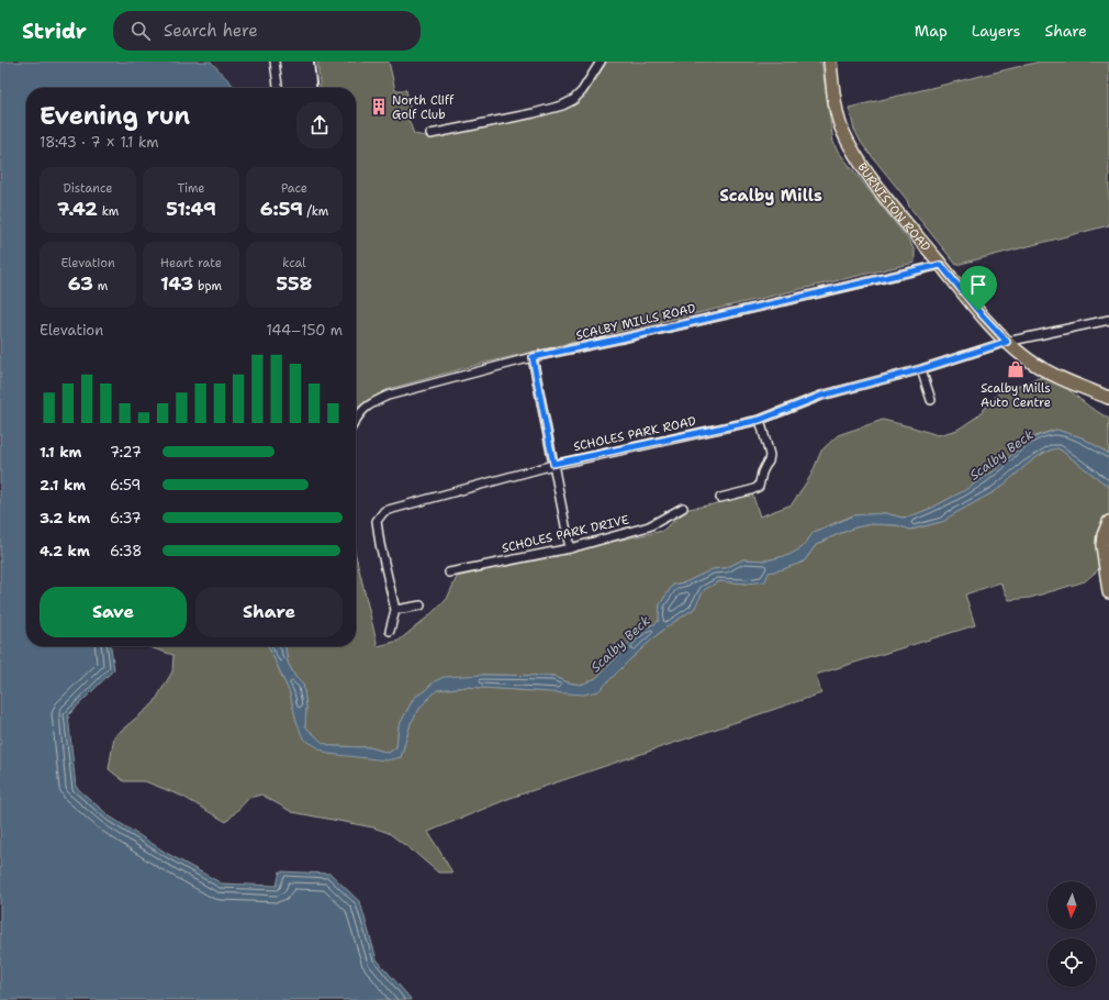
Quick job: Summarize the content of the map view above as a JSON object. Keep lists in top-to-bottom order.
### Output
{
  "streets": {
    "main road": ["BURNISTON ROAD"],
    "street": ["SCALBY MILLS ROAD", "SCHOLES PARK ROAD", "SCHOLES PARK DRIVE"]
  },
  "crossings": [
    ["BURNISTON ROAD", "SCALBY MILLS ROAD"],
    ["BURNISTON ROAD", "SCHOLES PARK ROAD"]
  ],
  "districts": ["Scalby Mills"],
  "water": ["Scalby Beck"],
  "places": {
    "building": ["North Cliff Golf Club"],
    "shop": ["Scalby Mills Auto Centre"]
  },
  "north": "bottom",
  "page": {
    "header": "Stridr",
    "search": "Search here",
    "nav": ["Map", "Layers", "Share"],
    "heading": ["Evening run", "18:43 · 7 × 1.1 km"],
    "stats": [
      ["Distance", "7.42 km"],
      ["Time", "51:49"],
      ["Pace", "6:59 /km"],
      ["Elevation", "63 m"],
      ["Heart rate", "143 bpm"],
      ["kcal", "558"]
    ],
    "chart": ["Elevation", "144–150 m"],
    "list": [
      {
        "name": "1.1 km",
        "note": "7:27"
      },
      {
        "name": "2.1 km",
        "note": "6:59"
      },
      {
        "name": "3.2 km",
        "note": "6:37"
      },
      {
        "name": "4.2 km",
        "note": "6:38"
      }
    ],
    "buttons": ["Save", "Share"]
  }
}
